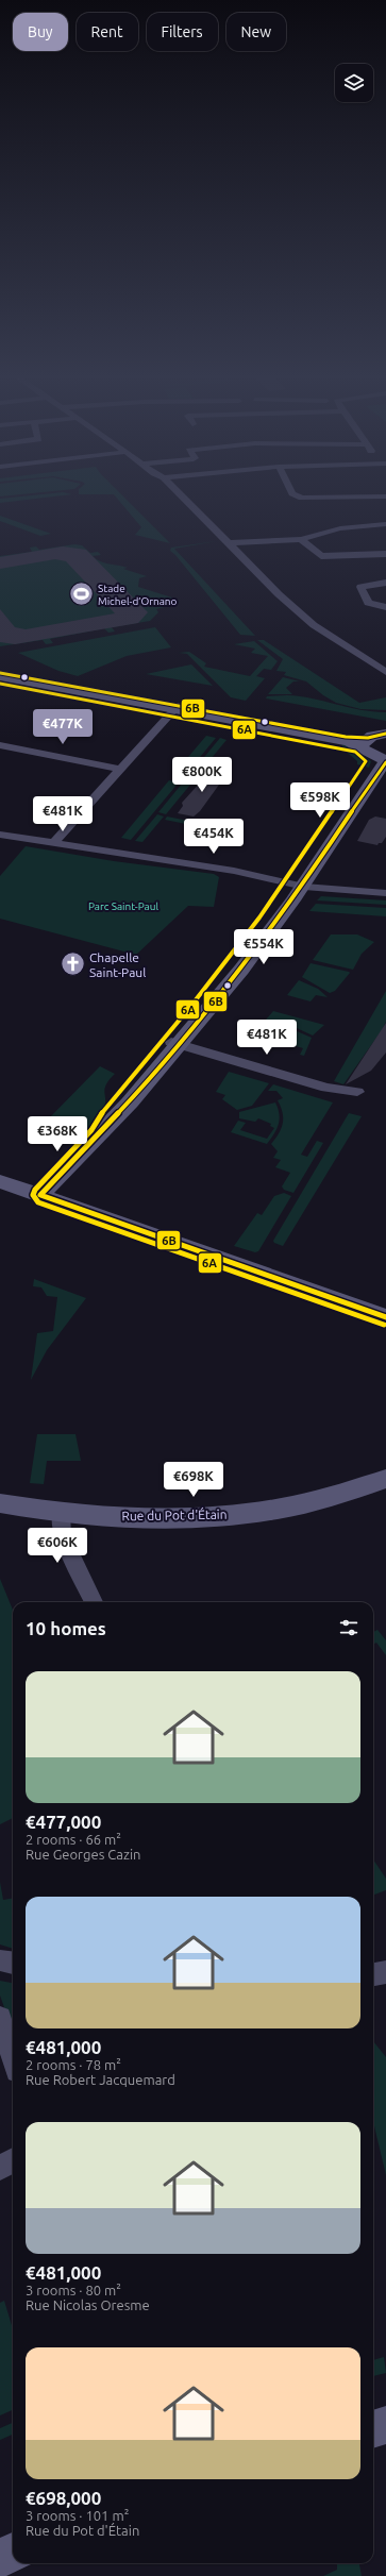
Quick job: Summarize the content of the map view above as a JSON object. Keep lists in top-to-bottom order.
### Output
{
  "streets": {
    "street": ["Rue du Pot d'Étain"]
  },
  "parks": ["Parc Saint-Paul"],
  "places": {
    "sports": ["Stade Michel-d’Ornano"],
    "church": ["Chapelle Saint-Paul"]
  },
  "lines": ["transit line 6B", "transit line 6A"],
  "page": {
    "chip": [
      "Buy",
      "Rent",
      "Filters",
      "New"
    ],
    "price": [
      "€477K",
      "€800K",
      "€598K",
      "€481K",
      "€454K",
      "€554K",
      "€481K",
      "€368K",
      "€698K",
      "€606K"
    ],
    "heading": "10 homes",
    "list": [
      {
        "name": "€477,000",
        "note": "2 rooms · 66 m² · Rue Georges Cazin"
      },
      {
        "name": "€481,000",
        "note": "2 rooms · 78 m² · Rue Robert Jacquemard"
      },
      {
        "name": "€481,000",
        "note": "3 rooms · 80 m² · Rue Nicolas Oresme"
      },
      {
        "name": "€698,000",
        "note": "3 rooms · 101 m² · Rue du Pot d'Étain"
      }
    ]
  }
}
